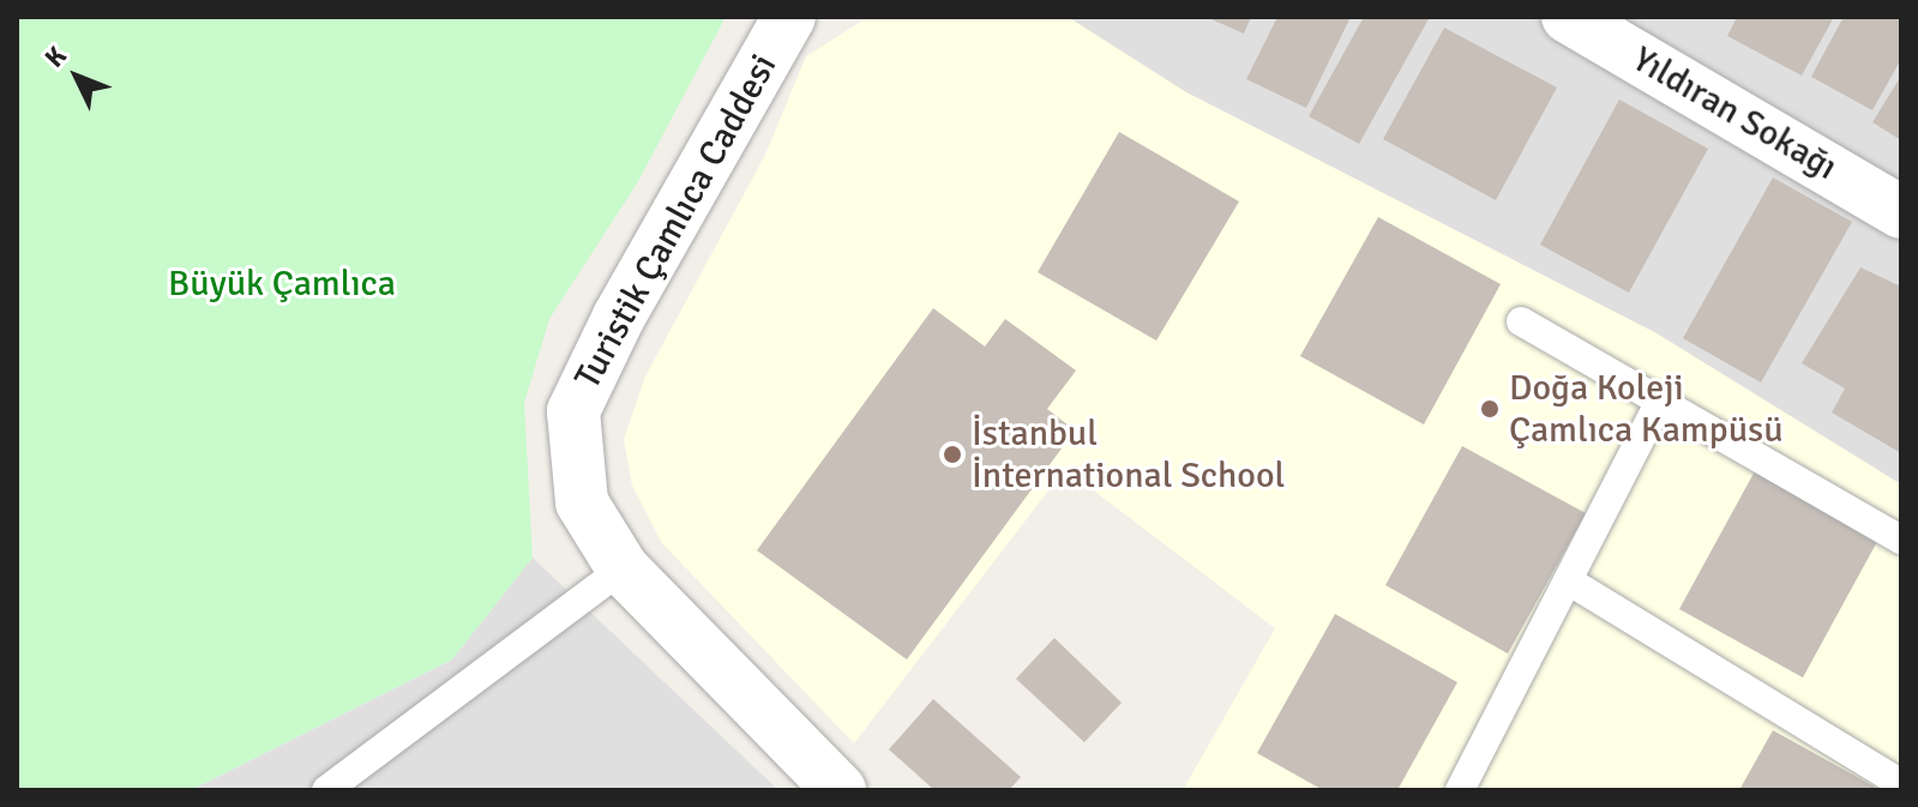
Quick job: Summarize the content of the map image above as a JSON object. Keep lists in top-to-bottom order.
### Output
{
  "streets": {
    "street": ["Yıldıran Sokağı", "Turistik Çamlıca Caddesi"]
  },
  "parks": ["Büyük Çamlıca"],
  "places": ["Doğa Koleji Çamlıca Kampüsü", "İstanbul İnternational School"],
  "north": "top left"
}
